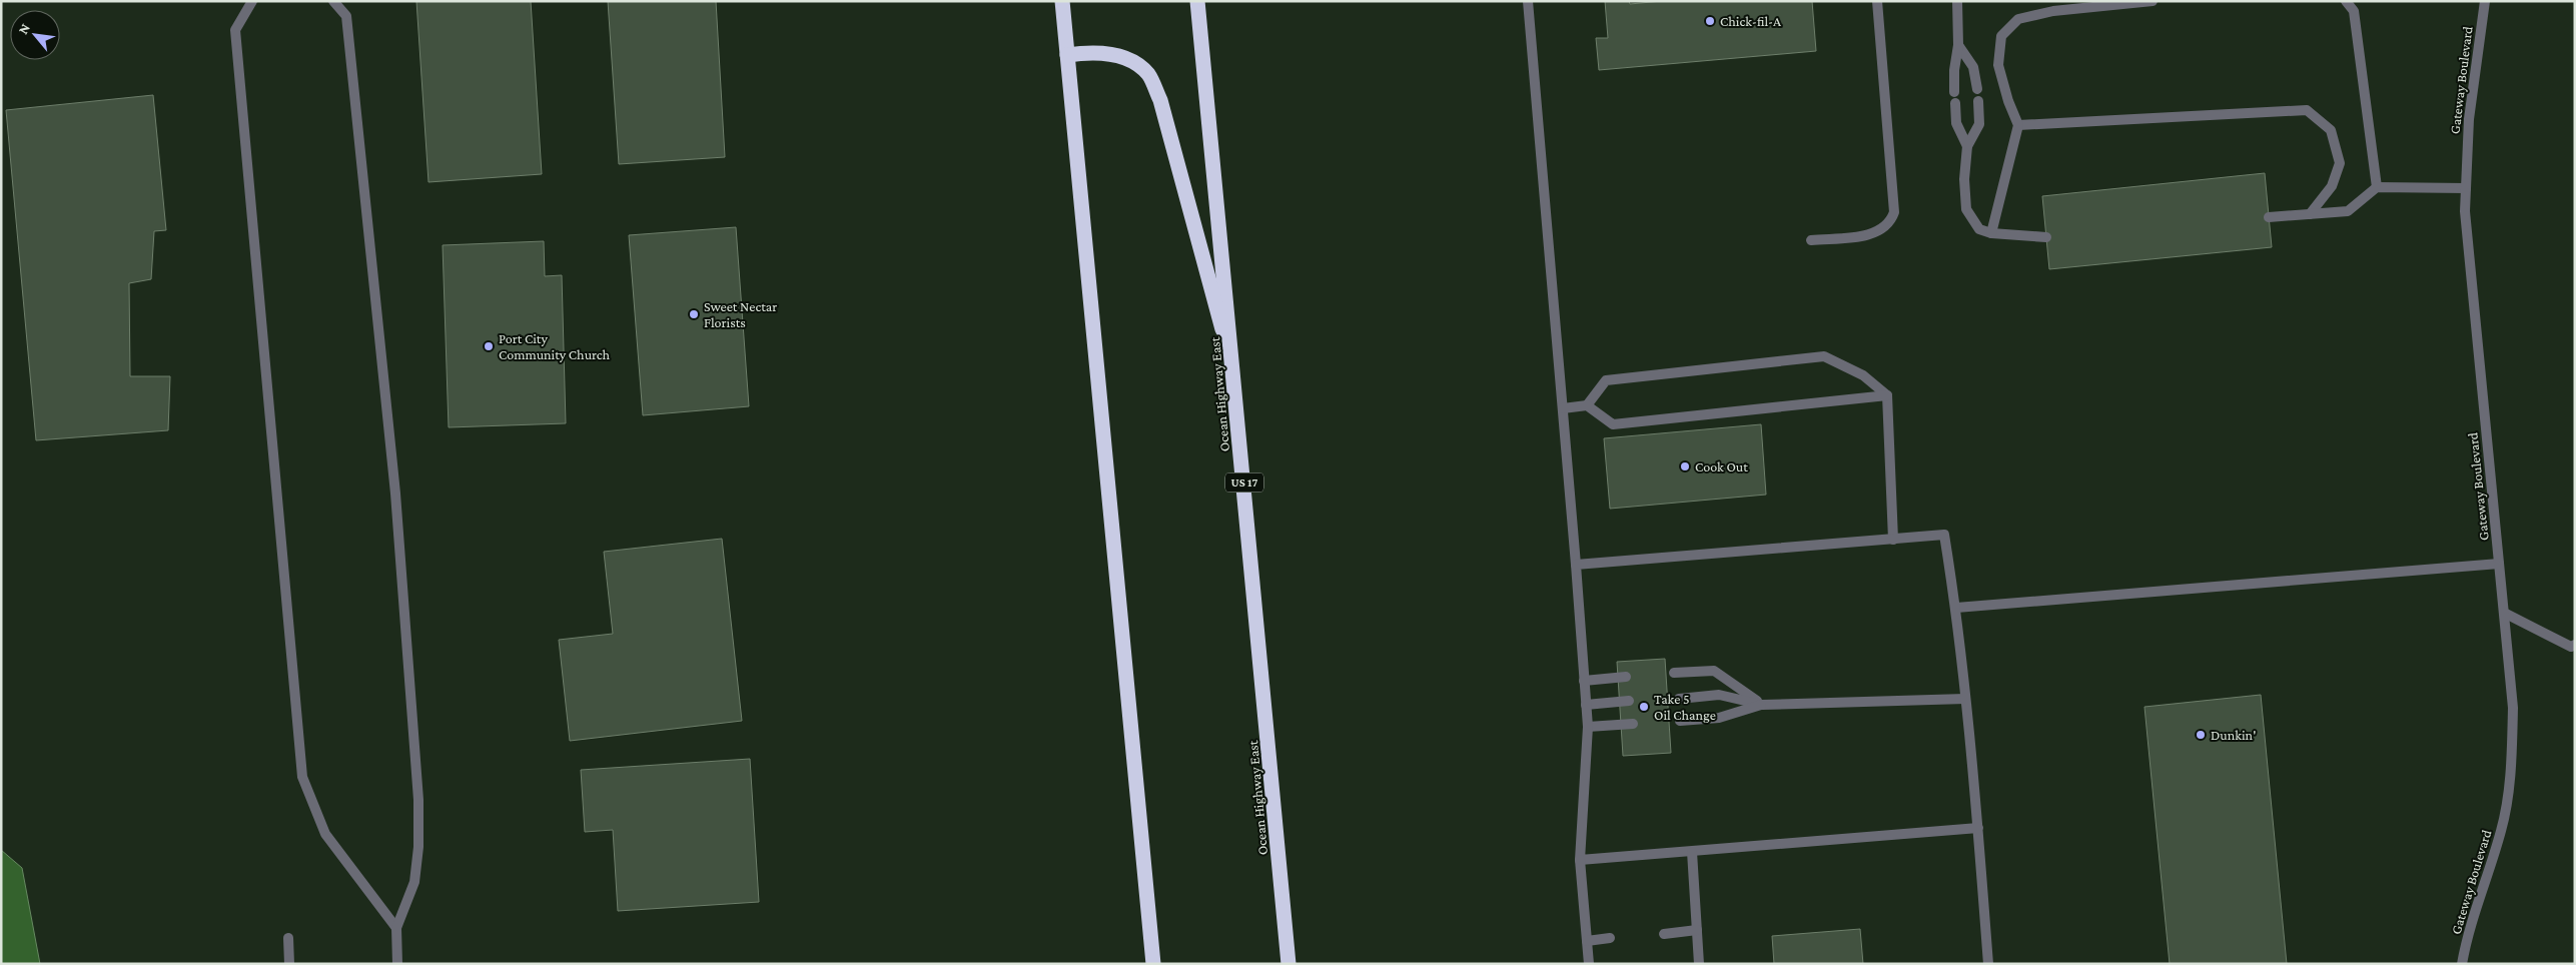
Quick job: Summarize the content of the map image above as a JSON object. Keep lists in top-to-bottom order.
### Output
{
  "streets": {
    "highway": ["Ocean Highway East", "US 17"],
    "street": ["Gateway Boulevard"]
  },
  "places": [
    "Chick-fil-A",
    "Sweet Nectar Florists",
    "Port City Community Church",
    "Cook Out",
    "Take 5 Oil Change",
    "Dunkin'"
  ],
  "north": "top left"
}
